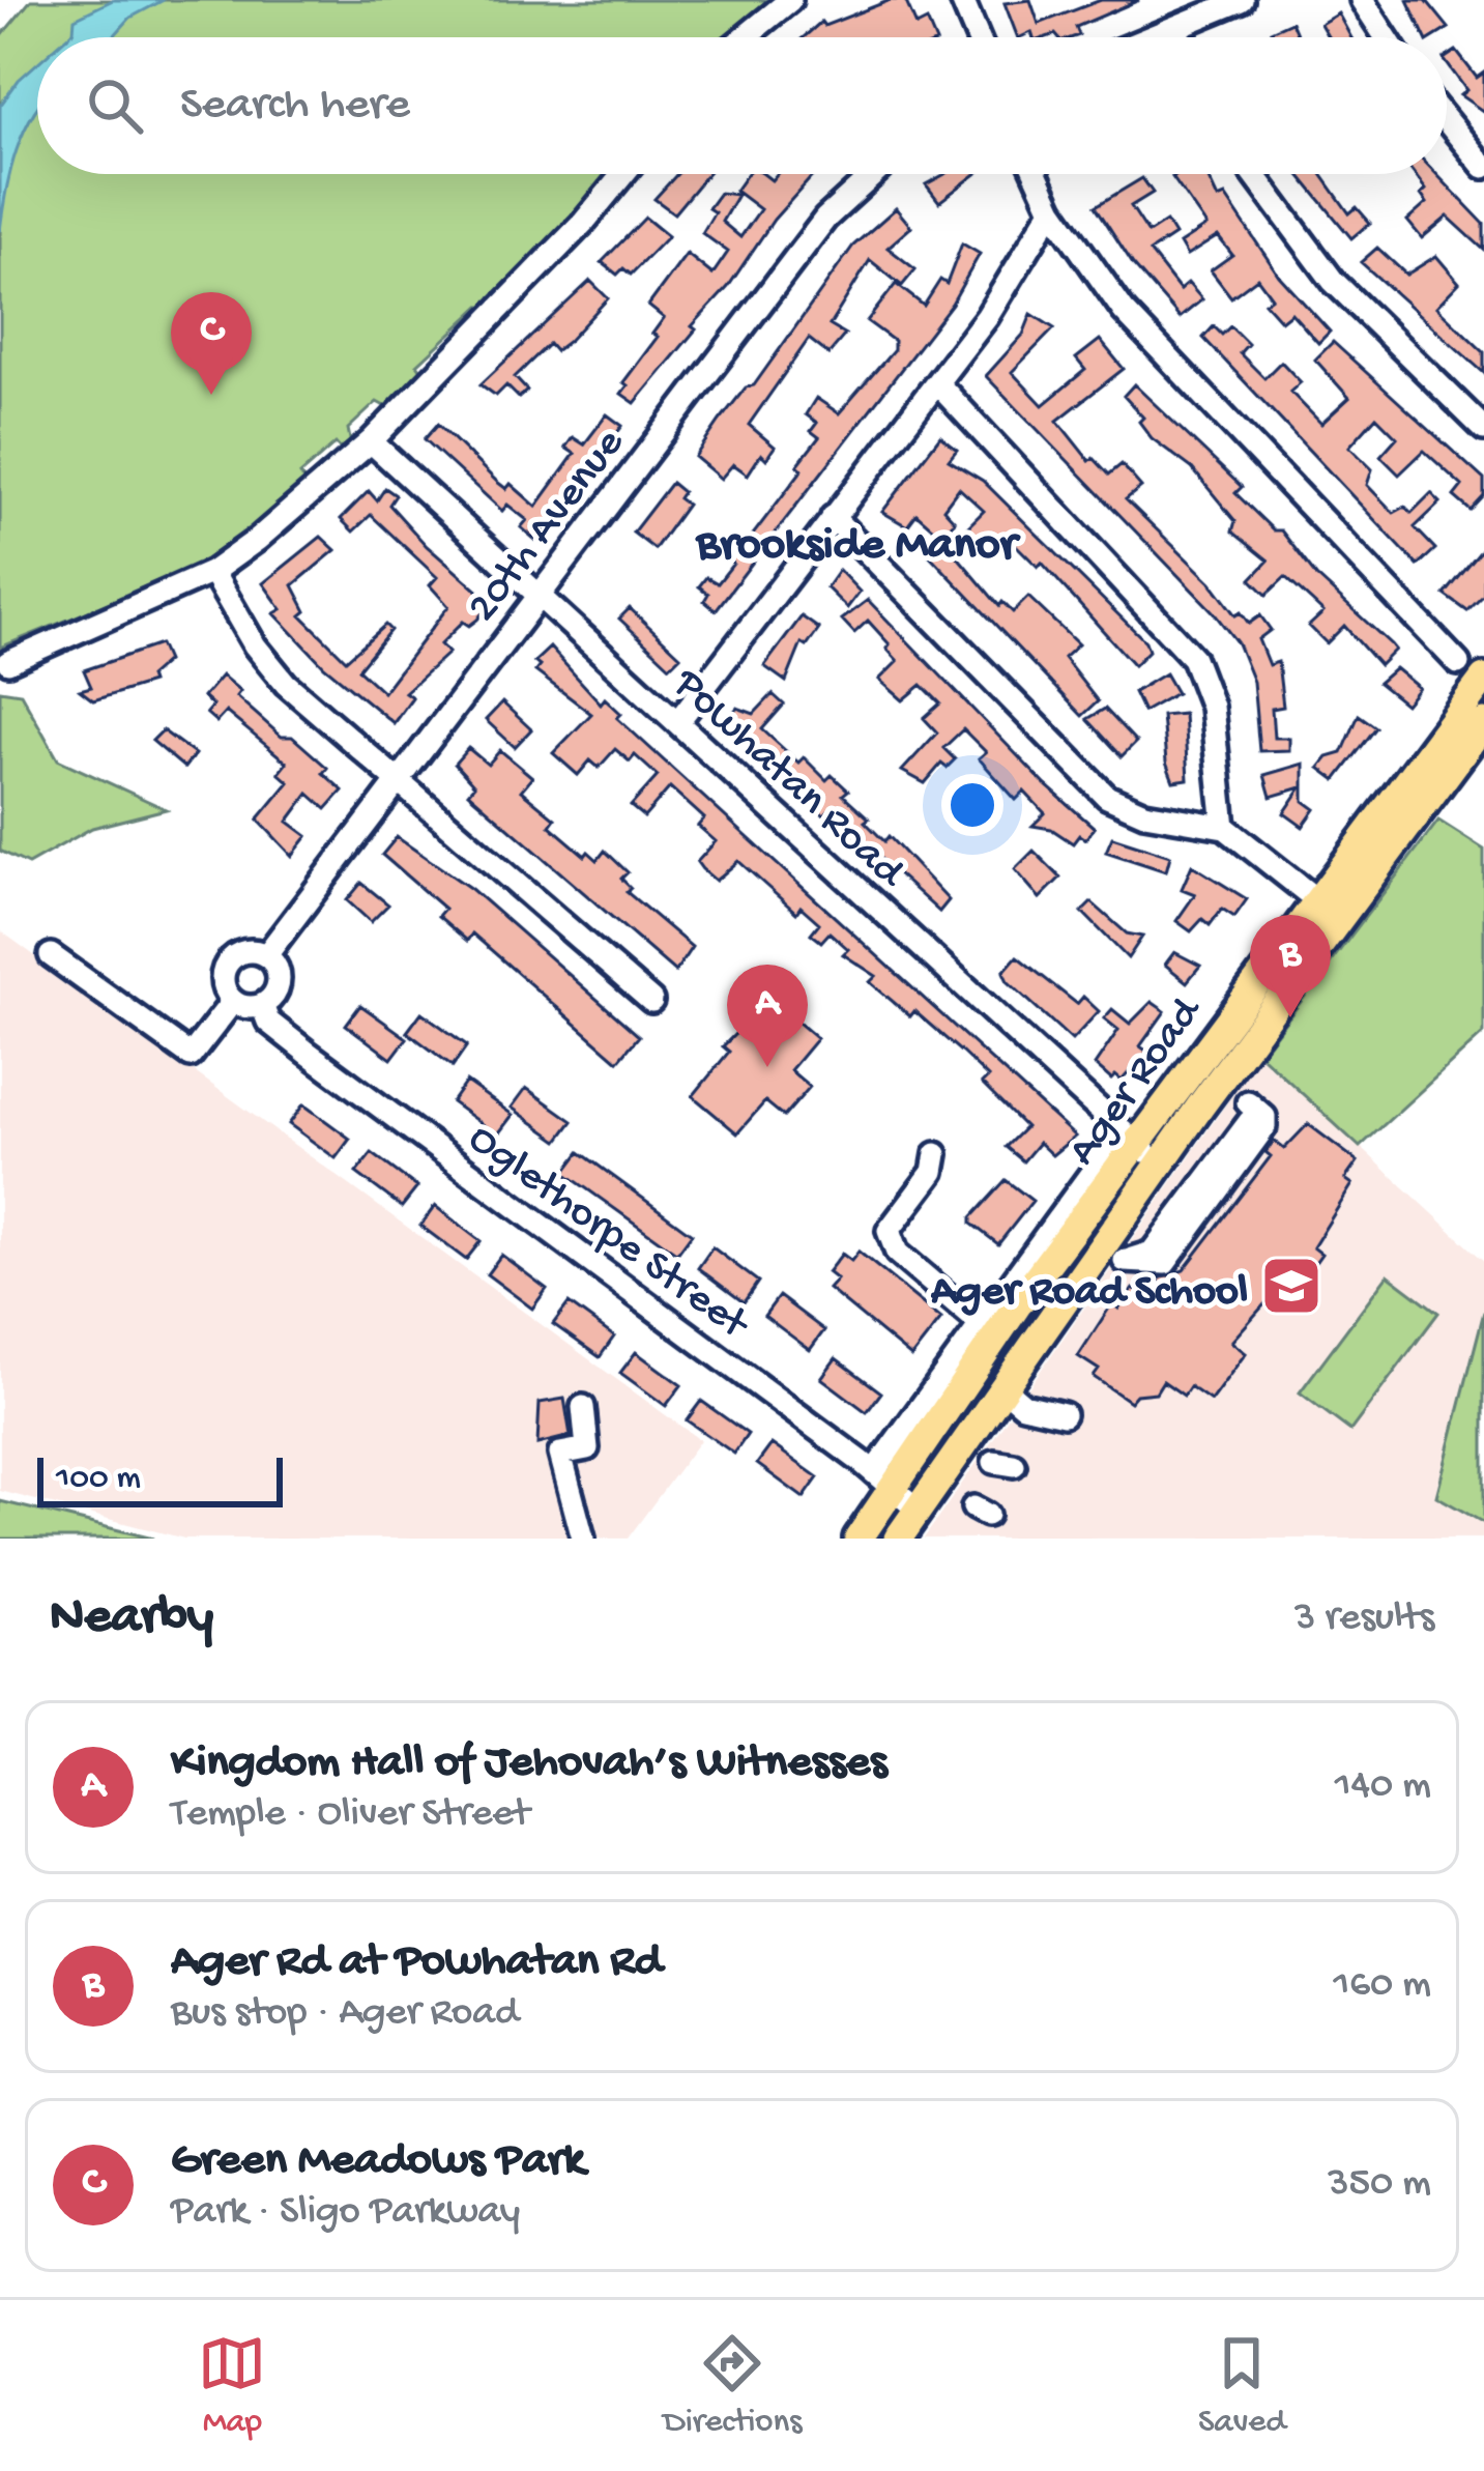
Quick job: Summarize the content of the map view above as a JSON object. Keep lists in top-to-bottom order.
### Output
{
  "streets": {
    "main road": ["Ager Road"],
    "street": ["20th Avenue", "Powhatan Road", "Oglethorpe Street"]
  },
  "crossings": [
    ["20th Avenue", "Powhatan Road"],
    ["20th Avenue", "Oglethorpe Street"],
    ["Powhatan Road", "Ager Road"],
    ["Ager Road", "Oglethorpe Street"]
  ],
  "districts": ["Brookside Manor"],
  "places": {
    "school or university": ["Ager Road School"]
  },
  "scale_bar": "100 m",
  "page": {
    "search": "Search here",
    "pins": ["C", "B", "A"],
    "scale": "100 m",
    "heading": ["Nearby", "3 results"],
    "list": [
      {
        "mark": "A",
        "name": "Kingdom Hall of Jehovah’s Witnesses",
        "note": "Temple · Oliver Street",
        "value": "140 m"
      },
      {
        "mark": "B",
        "name": "Ager Rd at Powhatan Rd",
        "note": "Bus stop · Ager Road",
        "value": "160 m"
      },
      {
        "mark": "C",
        "name": "Green Meadows Park",
        "note": "Park · Sligo Parkway",
        "value": "350 m"
      }
    ],
    "nav": ["Map", "Directions", "Saved"]
  }
}
